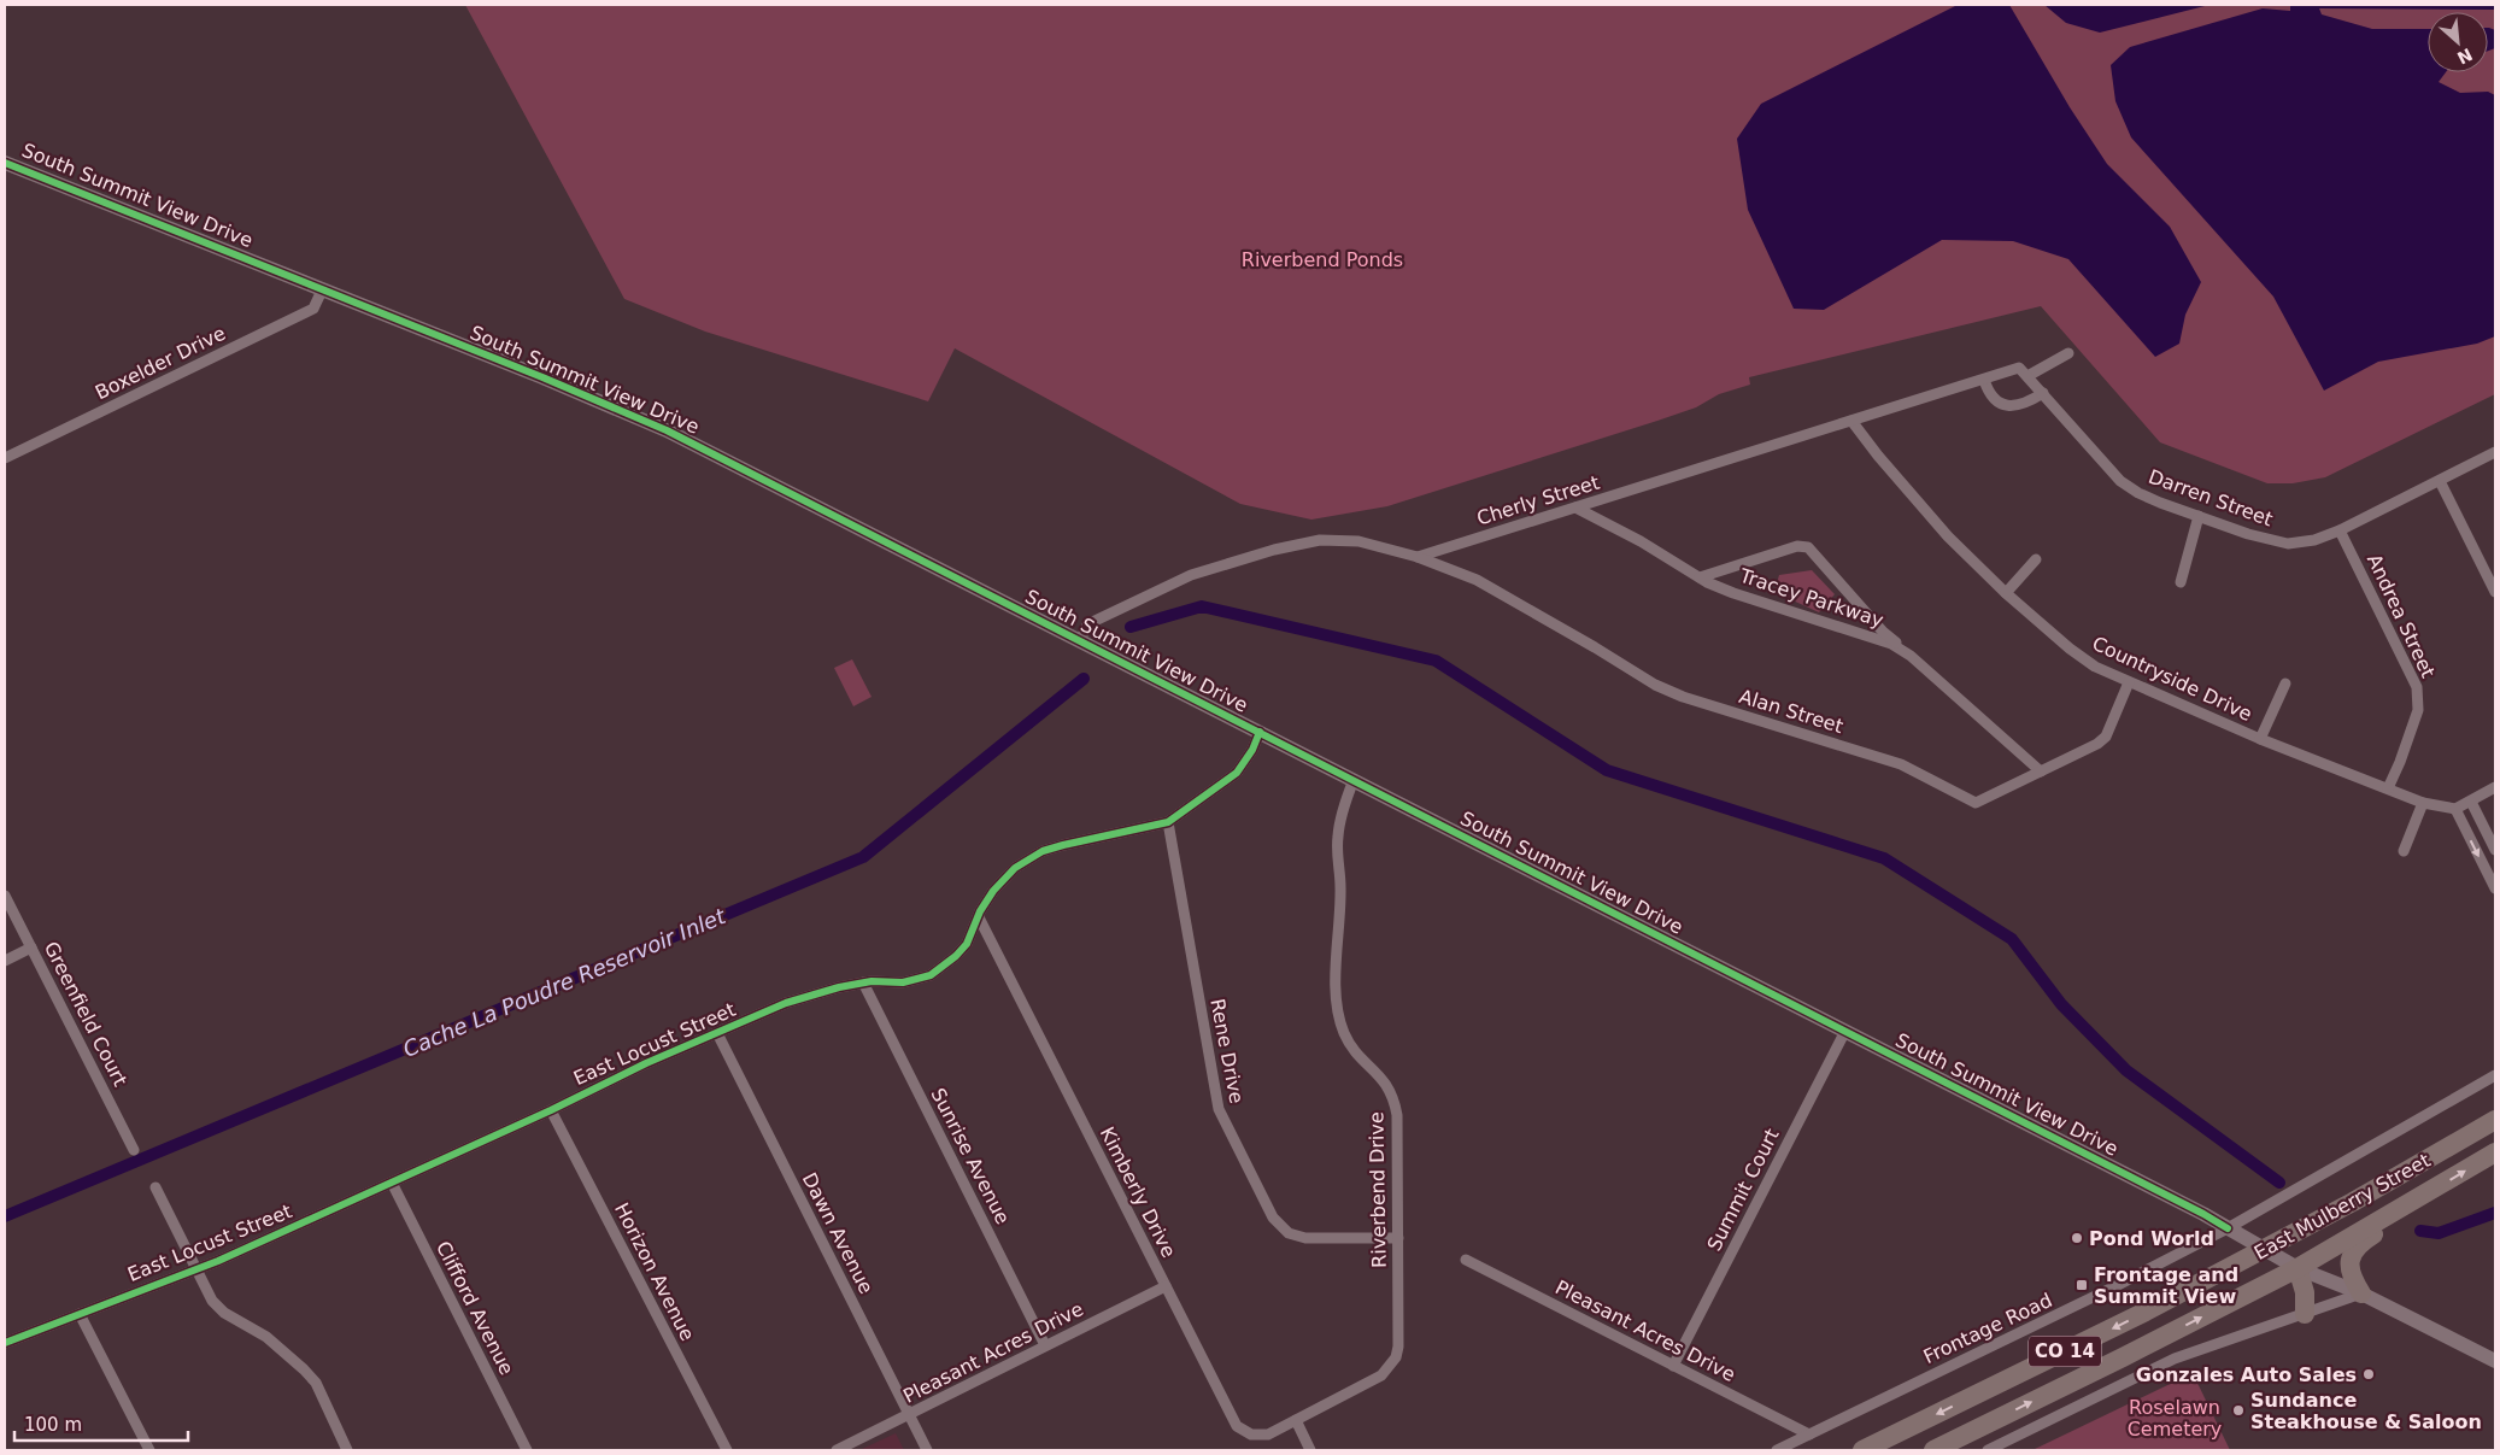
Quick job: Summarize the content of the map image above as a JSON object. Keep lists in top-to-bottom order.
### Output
{
  "streets": {
    "highway": ["East Mulberry Street", "CO 14"],
    "street": [
      "South Summit View Drive",
      "Boxelder Drive",
      "Darren Street",
      "Cherly Street",
      "Tracey Parkway",
      "Andrea Street",
      "Countryside Drive",
      "Alan Street",
      "Greenfield Court",
      "East Locust Street",
      "Rene Drive",
      "Sunrise Avenue",
      "Riverbend Drive",
      "Summit Court",
      "Kimberly Drive",
      "Dawn Avenue",
      "Horizon Avenue",
      "Clifford Avenue",
      "Frontage Road",
      "Pleasant Acres Drive"
    ]
  },
  "crossings": [
    ["South Summit View Drive", "Boxelder Drive"],
    ["South Summit View Drive", "East Locust Street"],
    ["South Summit View Drive", "Riverbend Drive"],
    ["South Summit View Drive", "Summit Court"],
    ["South Summit View Drive", "East Mulberry Street"],
    ["South Summit View Drive", "Frontage Road"],
    ["Darren Street", "Cherly Street"],
    ["Darren Street", "Andrea Street"],
    ["Cherly Street", "Tracey Parkway"],
    ["Cherly Street", "Countryside Drive"],
    ["Cherly Street", "Alan Street"],
    ["Tracey Parkway", "Alan Street"],
    ["Andrea Street", "Countryside Drive"],
    ["Countryside Drive", "Alan Street"],
    ["East Locust Street", "Rene Drive"],
    ["East Locust Street", "Sunrise Avenue"],
    ["East Locust Street", "Kimberly Drive"],
    ["East Locust Street", "Dawn Avenue"],
    ["East Locust Street", "Horizon Avenue"],
    ["East Locust Street", "Clifford Avenue"],
    ["Rene Drive", "Riverbend Drive"],
    ["Sunrise Avenue", "Pleasant Acres Drive"],
    ["Riverbend Drive", "Kimberly Drive"],
    ["Summit Court", "Pleasant Acres Drive"],
    ["Kimberly Drive", "Pleasant Acres Drive"],
    ["Dawn Avenue", "Pleasant Acres Drive"],
    ["Frontage Road", "Pleasant Acres Drive"]
  ],
  "water": ["Cache La Poudre Reservoir Inlet"],
  "parks": ["Riverbend Ponds", "Roselawn Cemetery"],
  "places": {
    "other": ["Pond World", "Gonzales Auto Sales", "Sundance Steakhouse & Saloon"],
    "transit": ["Frontage and Summit View"]
  },
  "scale_bar": "100 m",
  "north": "bottom right"
}
